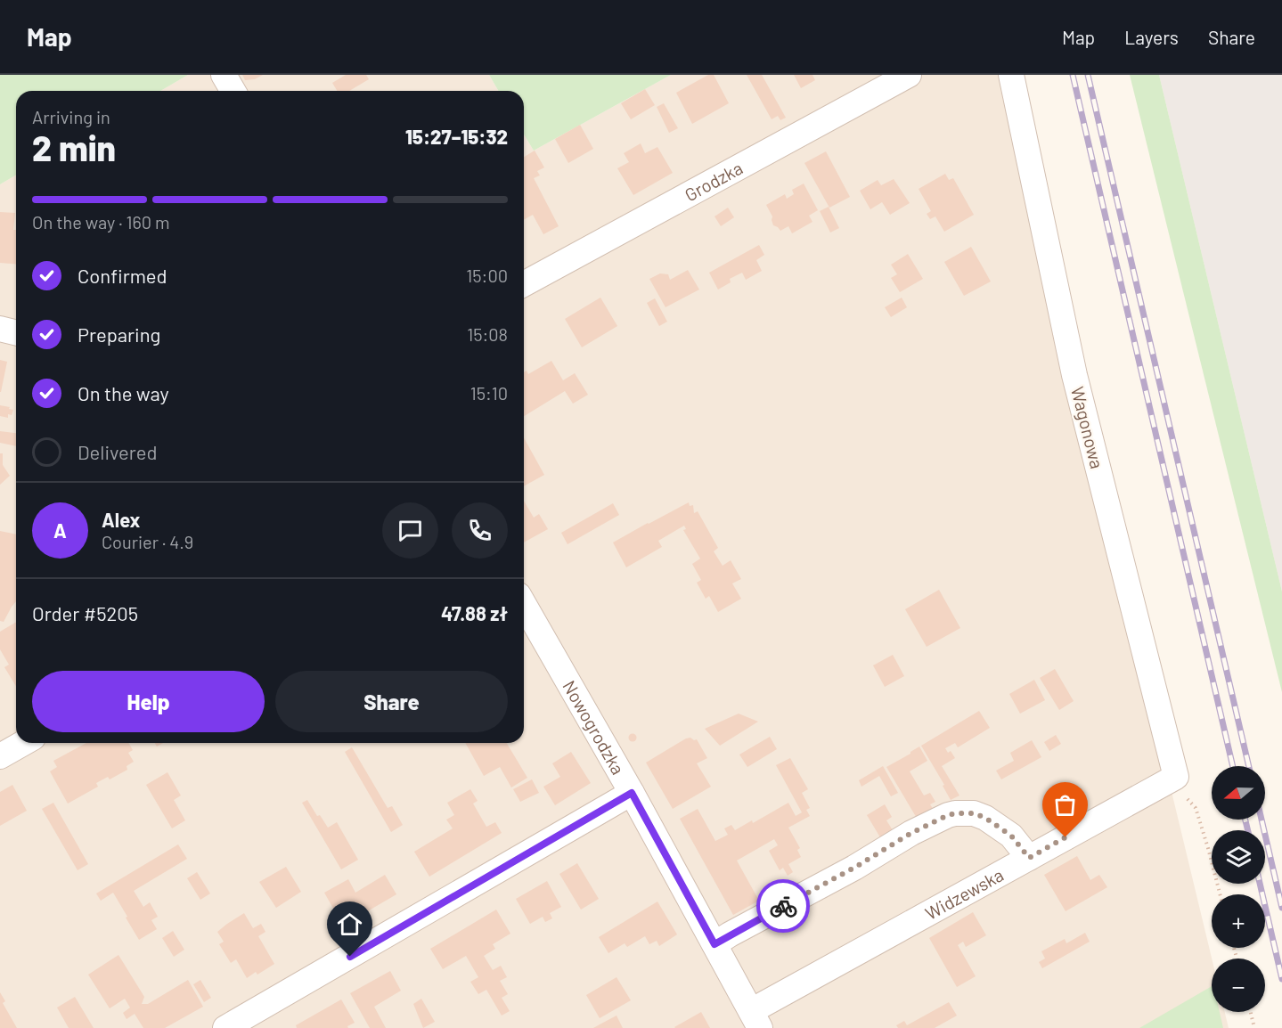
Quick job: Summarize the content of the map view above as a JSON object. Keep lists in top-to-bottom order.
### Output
{
  "streets": {
    "street": [
      "Grodzka",
      "Wagonowa",
      "Nowogrodzka",
      "Widzewska"
    ]
  },
  "crossings": [
    ["Wagonowa", "Widzewska"],
    ["Nowogrodzka", "Widzewska"]
  ],
  "north": "left",
  "page": {
    "header": "Map",
    "nav": ["Map", "Layers", "Share"],
    "heading": ["2 min", "Arriving in", "15:27–15:32"],
    "panel": [
      "Alex",
      "Courier · 4.9",
      "Order #5205",
      "47.88 zł"
    ],
    "bar": "On the way · 160 m",
    "list": [
      ["Confirmed", "15:00"],
      ["Preparing", "15:08"],
      ["On the way", "15:10"],
      "Delivered"
    ],
    "round": "A",
    "buttons": ["Help", "Share"],
    "map_buttons": ["+", "−"]
  }
}
